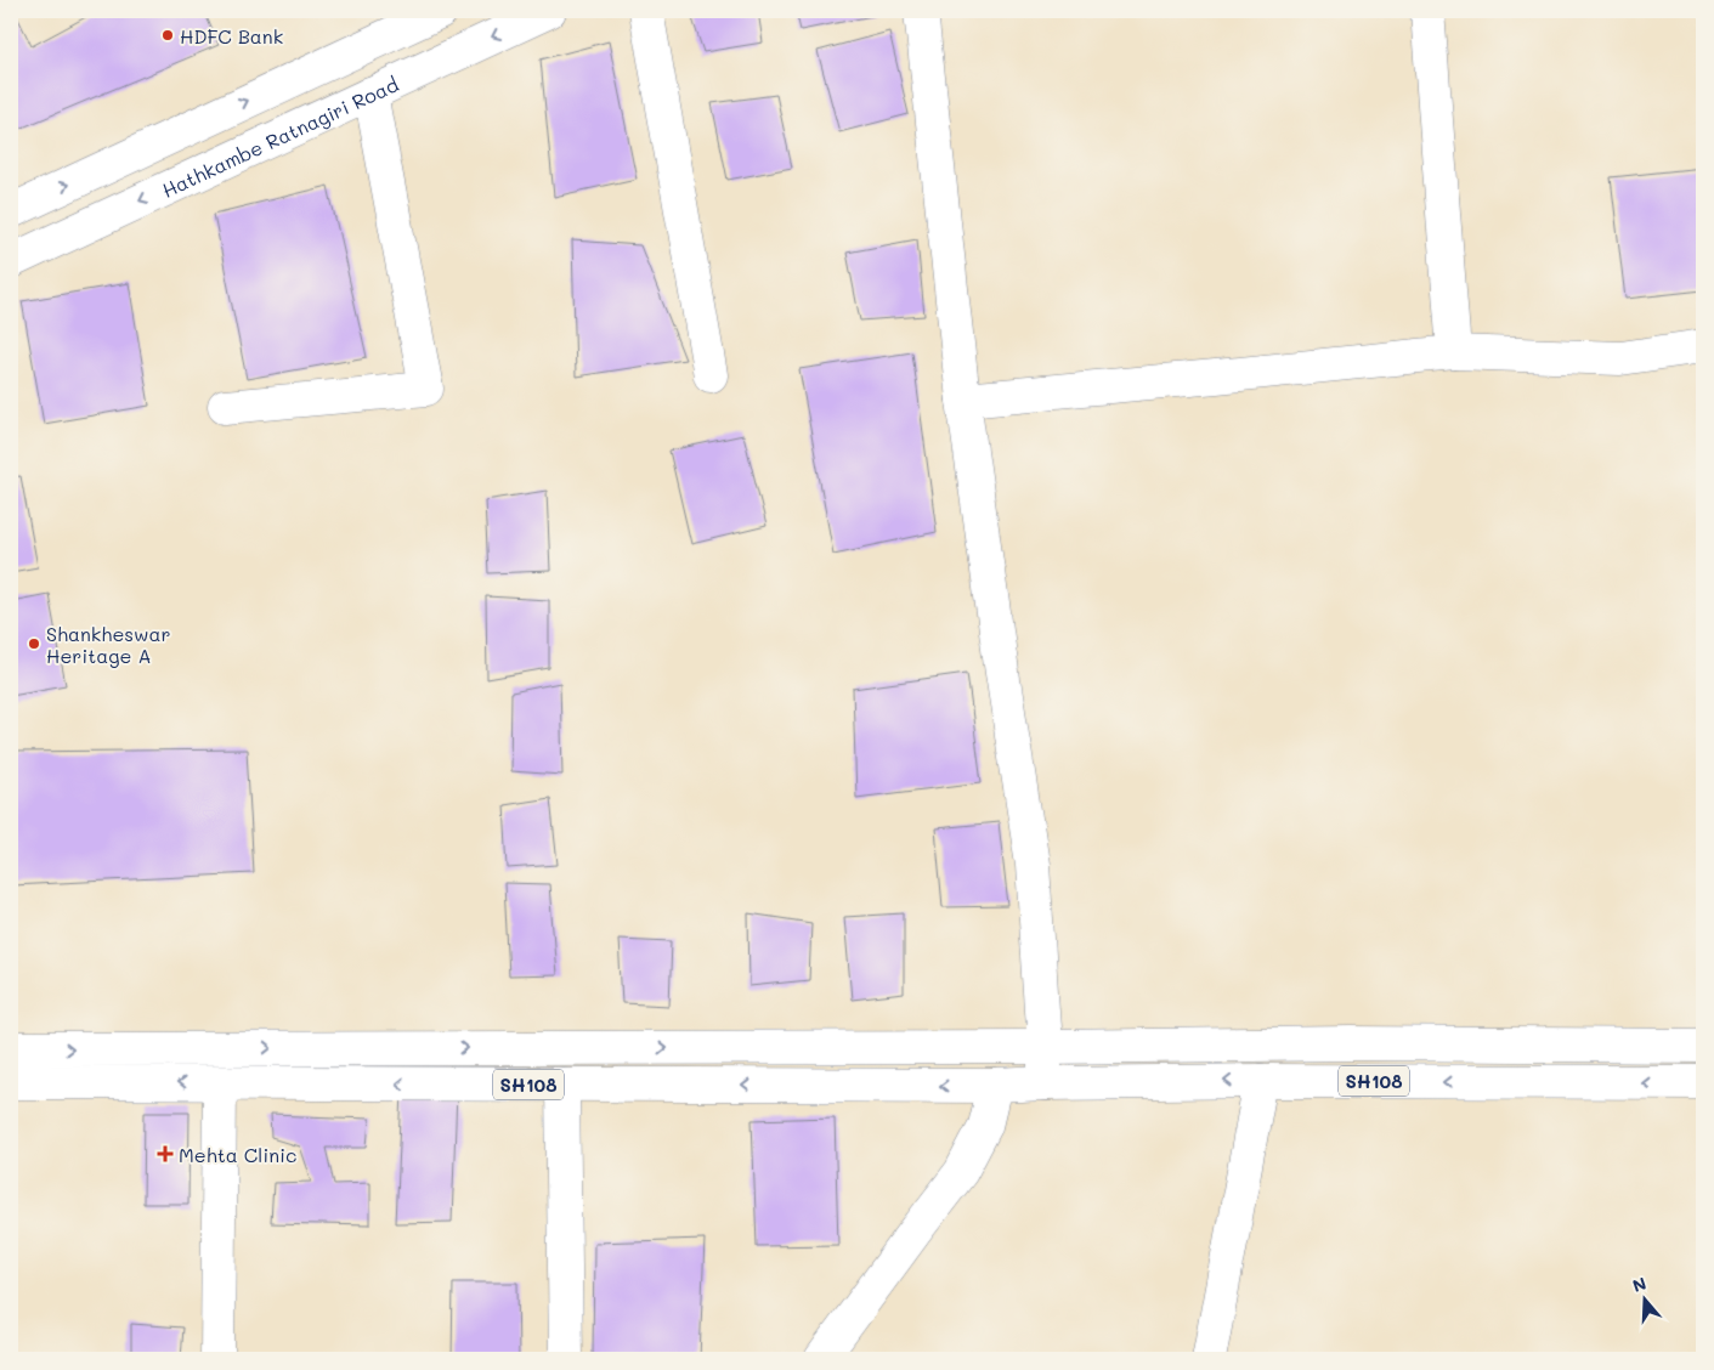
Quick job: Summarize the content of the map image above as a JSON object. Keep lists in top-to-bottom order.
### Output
{
  "streets": {
    "main road": ["Hathkambe Ratnagiri Road", "SH108"]
  },
  "places": {
    "other": ["HDFC Bank", "Shankheswar Heritage A"],
    "health": ["Mehta Clinic"]
  },
  "north": "top"
}
